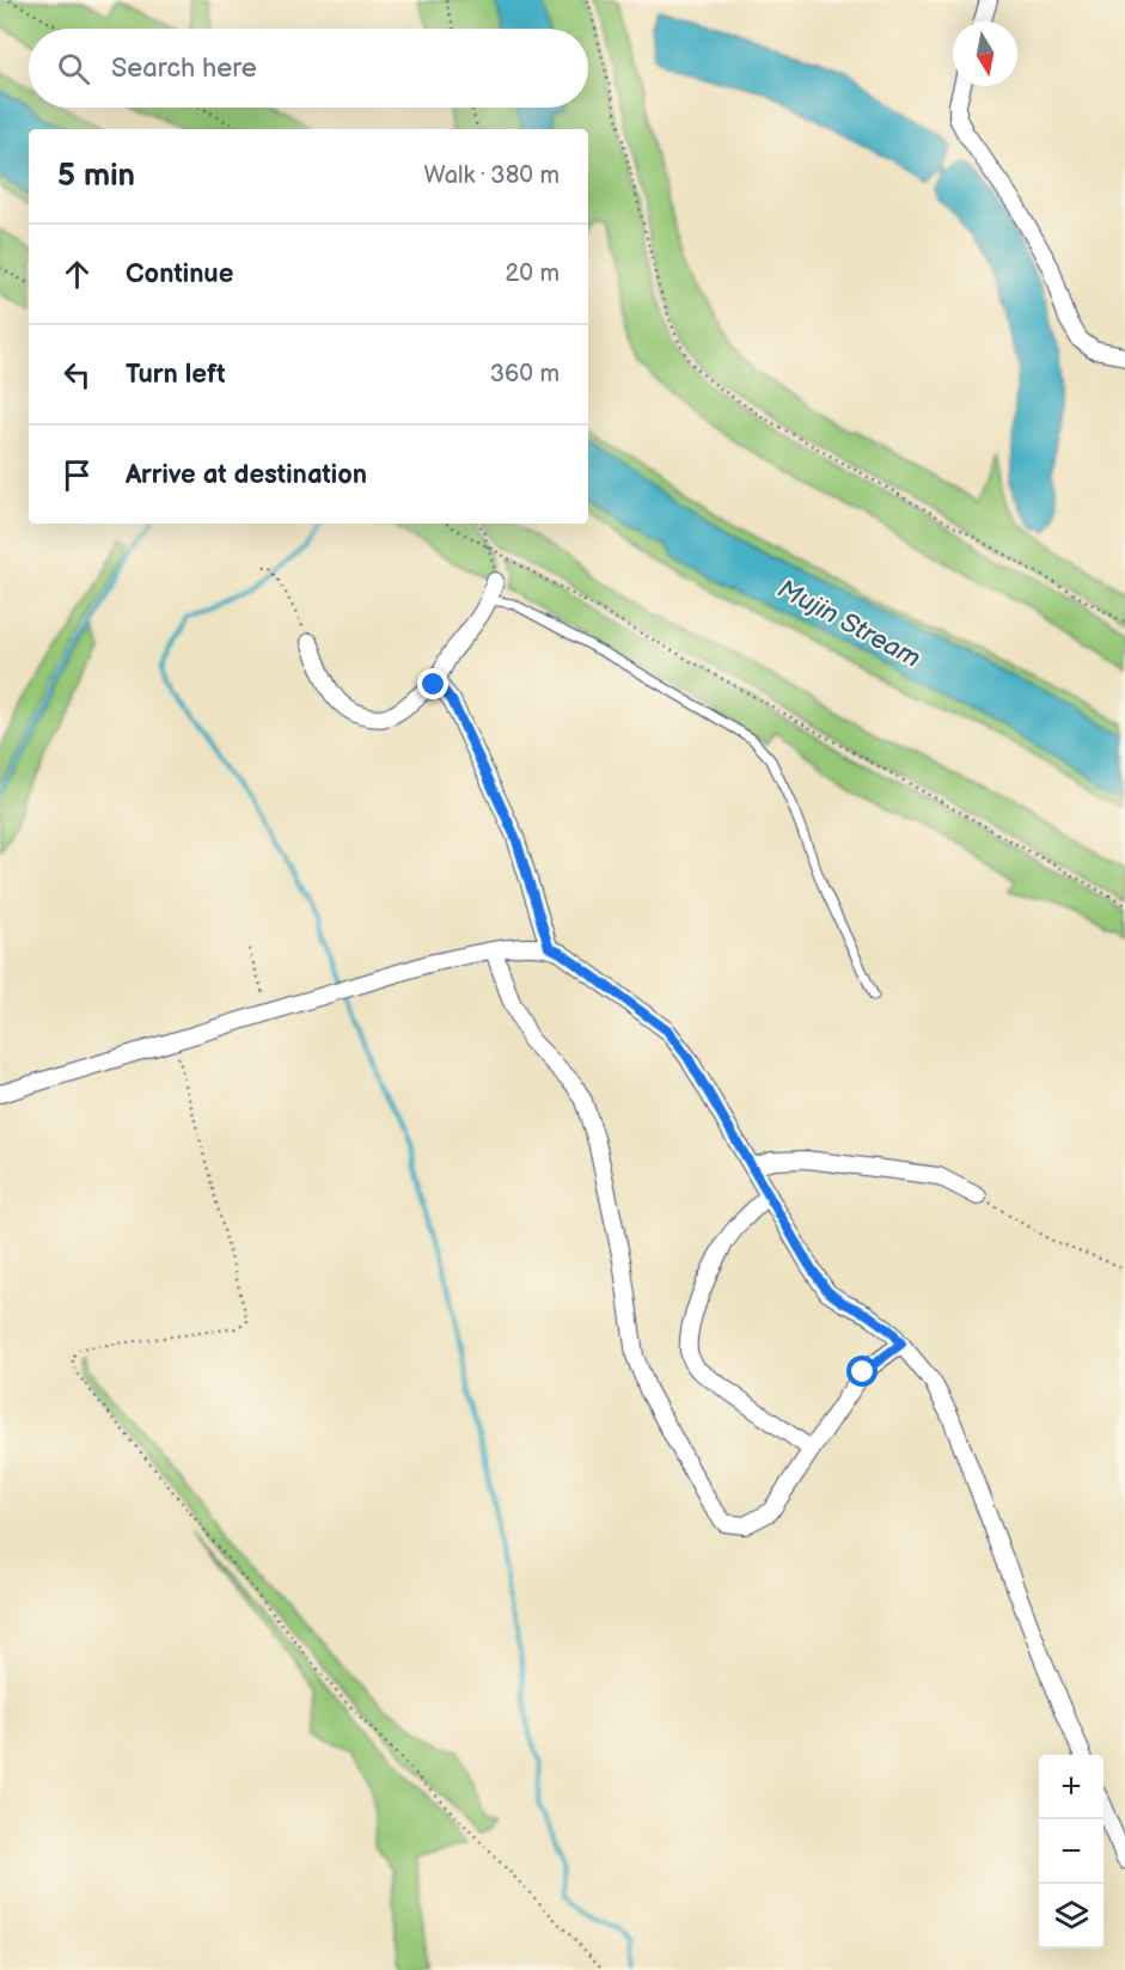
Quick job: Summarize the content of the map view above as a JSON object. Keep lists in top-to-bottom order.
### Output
{
  "water": ["Mujin Stream"],
  "north": "bottom",
  "page": {
    "search": "Search here",
    "heading": ["5 min", "Walk · 380 m"],
    "list": [
      ["Continue", "20 m"],
      ["Turn left", "360 m"],
      "Arrive at destination"
    ],
    "map_buttons": ["+", "−"]
  }
}
